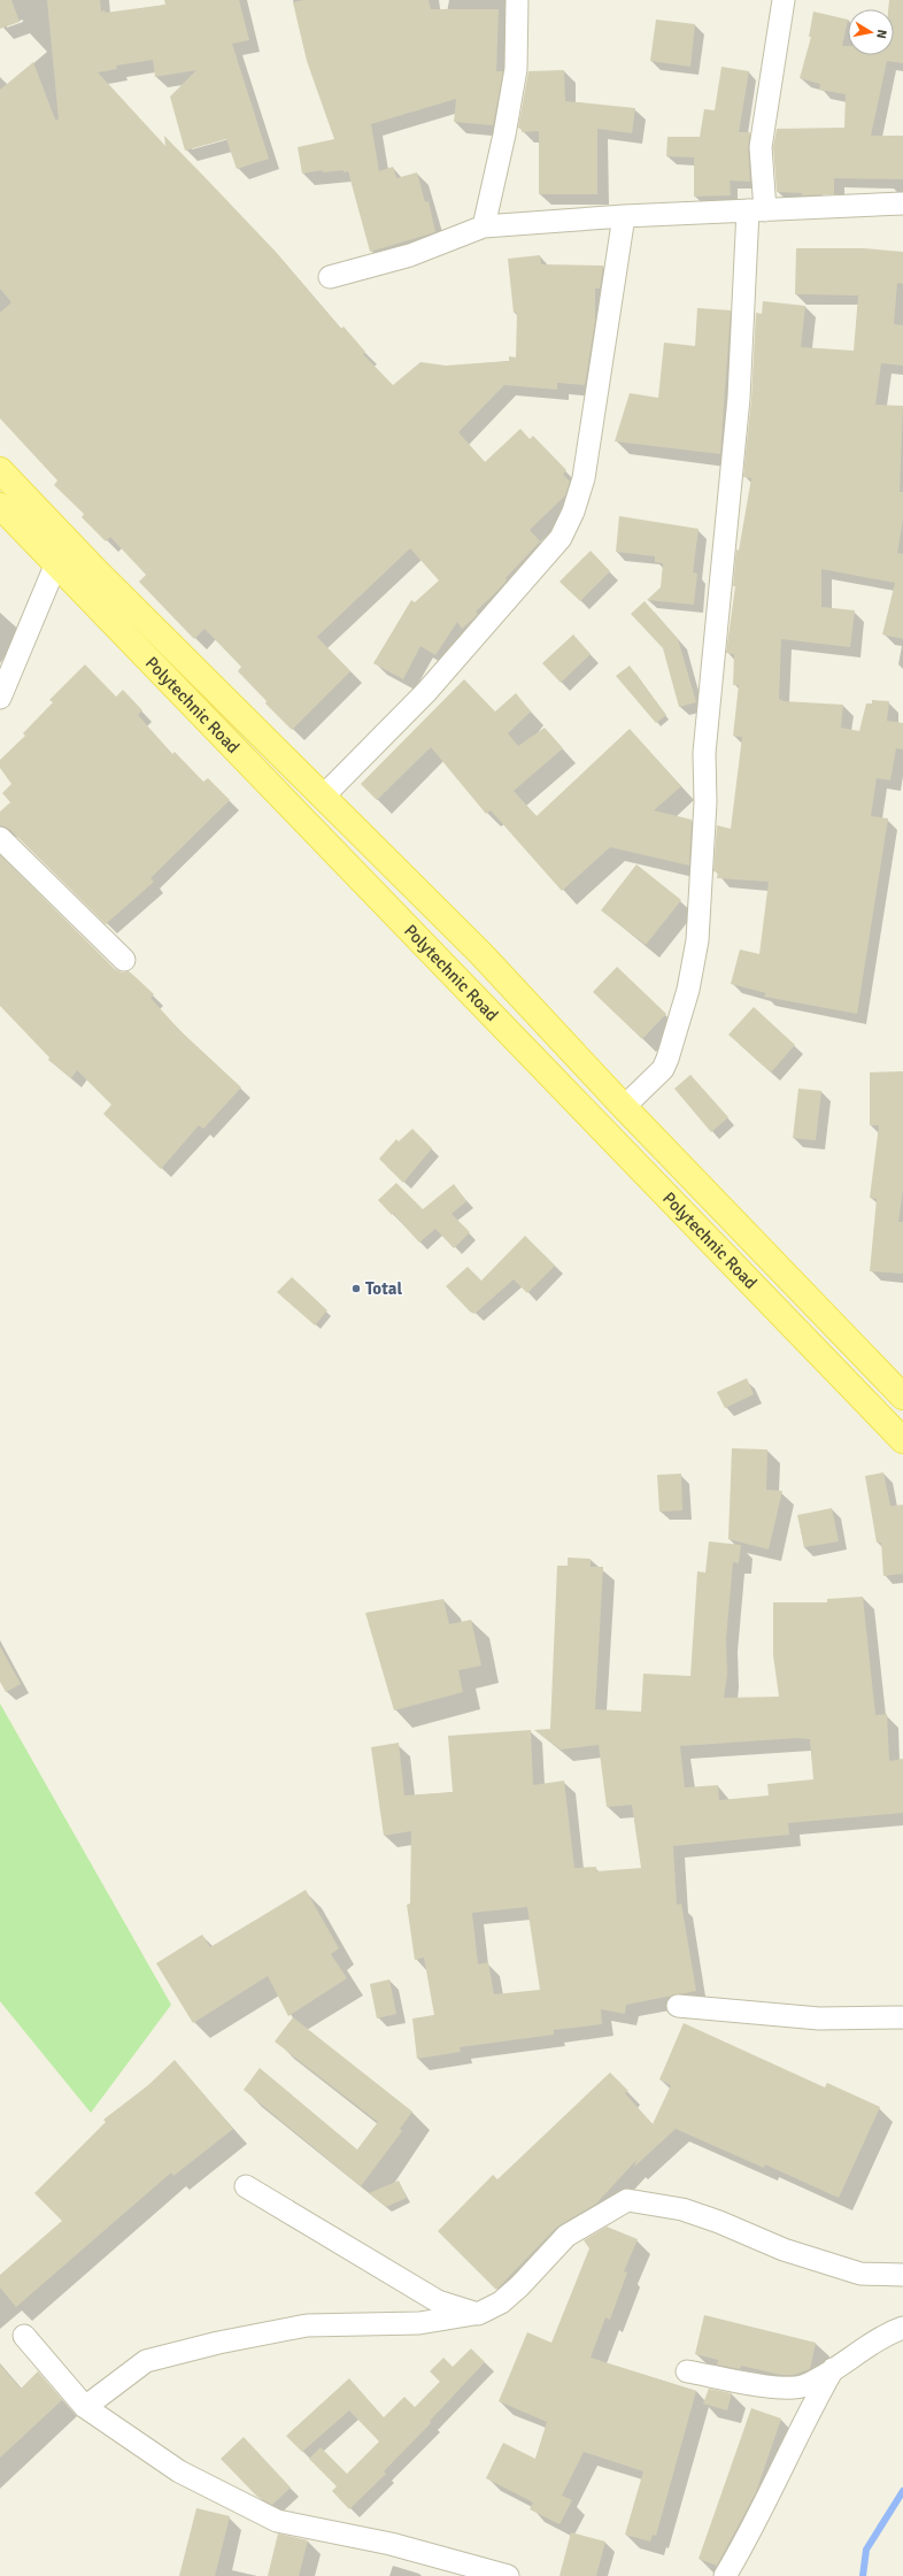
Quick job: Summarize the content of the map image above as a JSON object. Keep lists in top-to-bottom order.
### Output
{
  "streets": {
    "main road": ["Polytechnic Road"]
  },
  "places": ["Total"],
  "north": "right"
}
